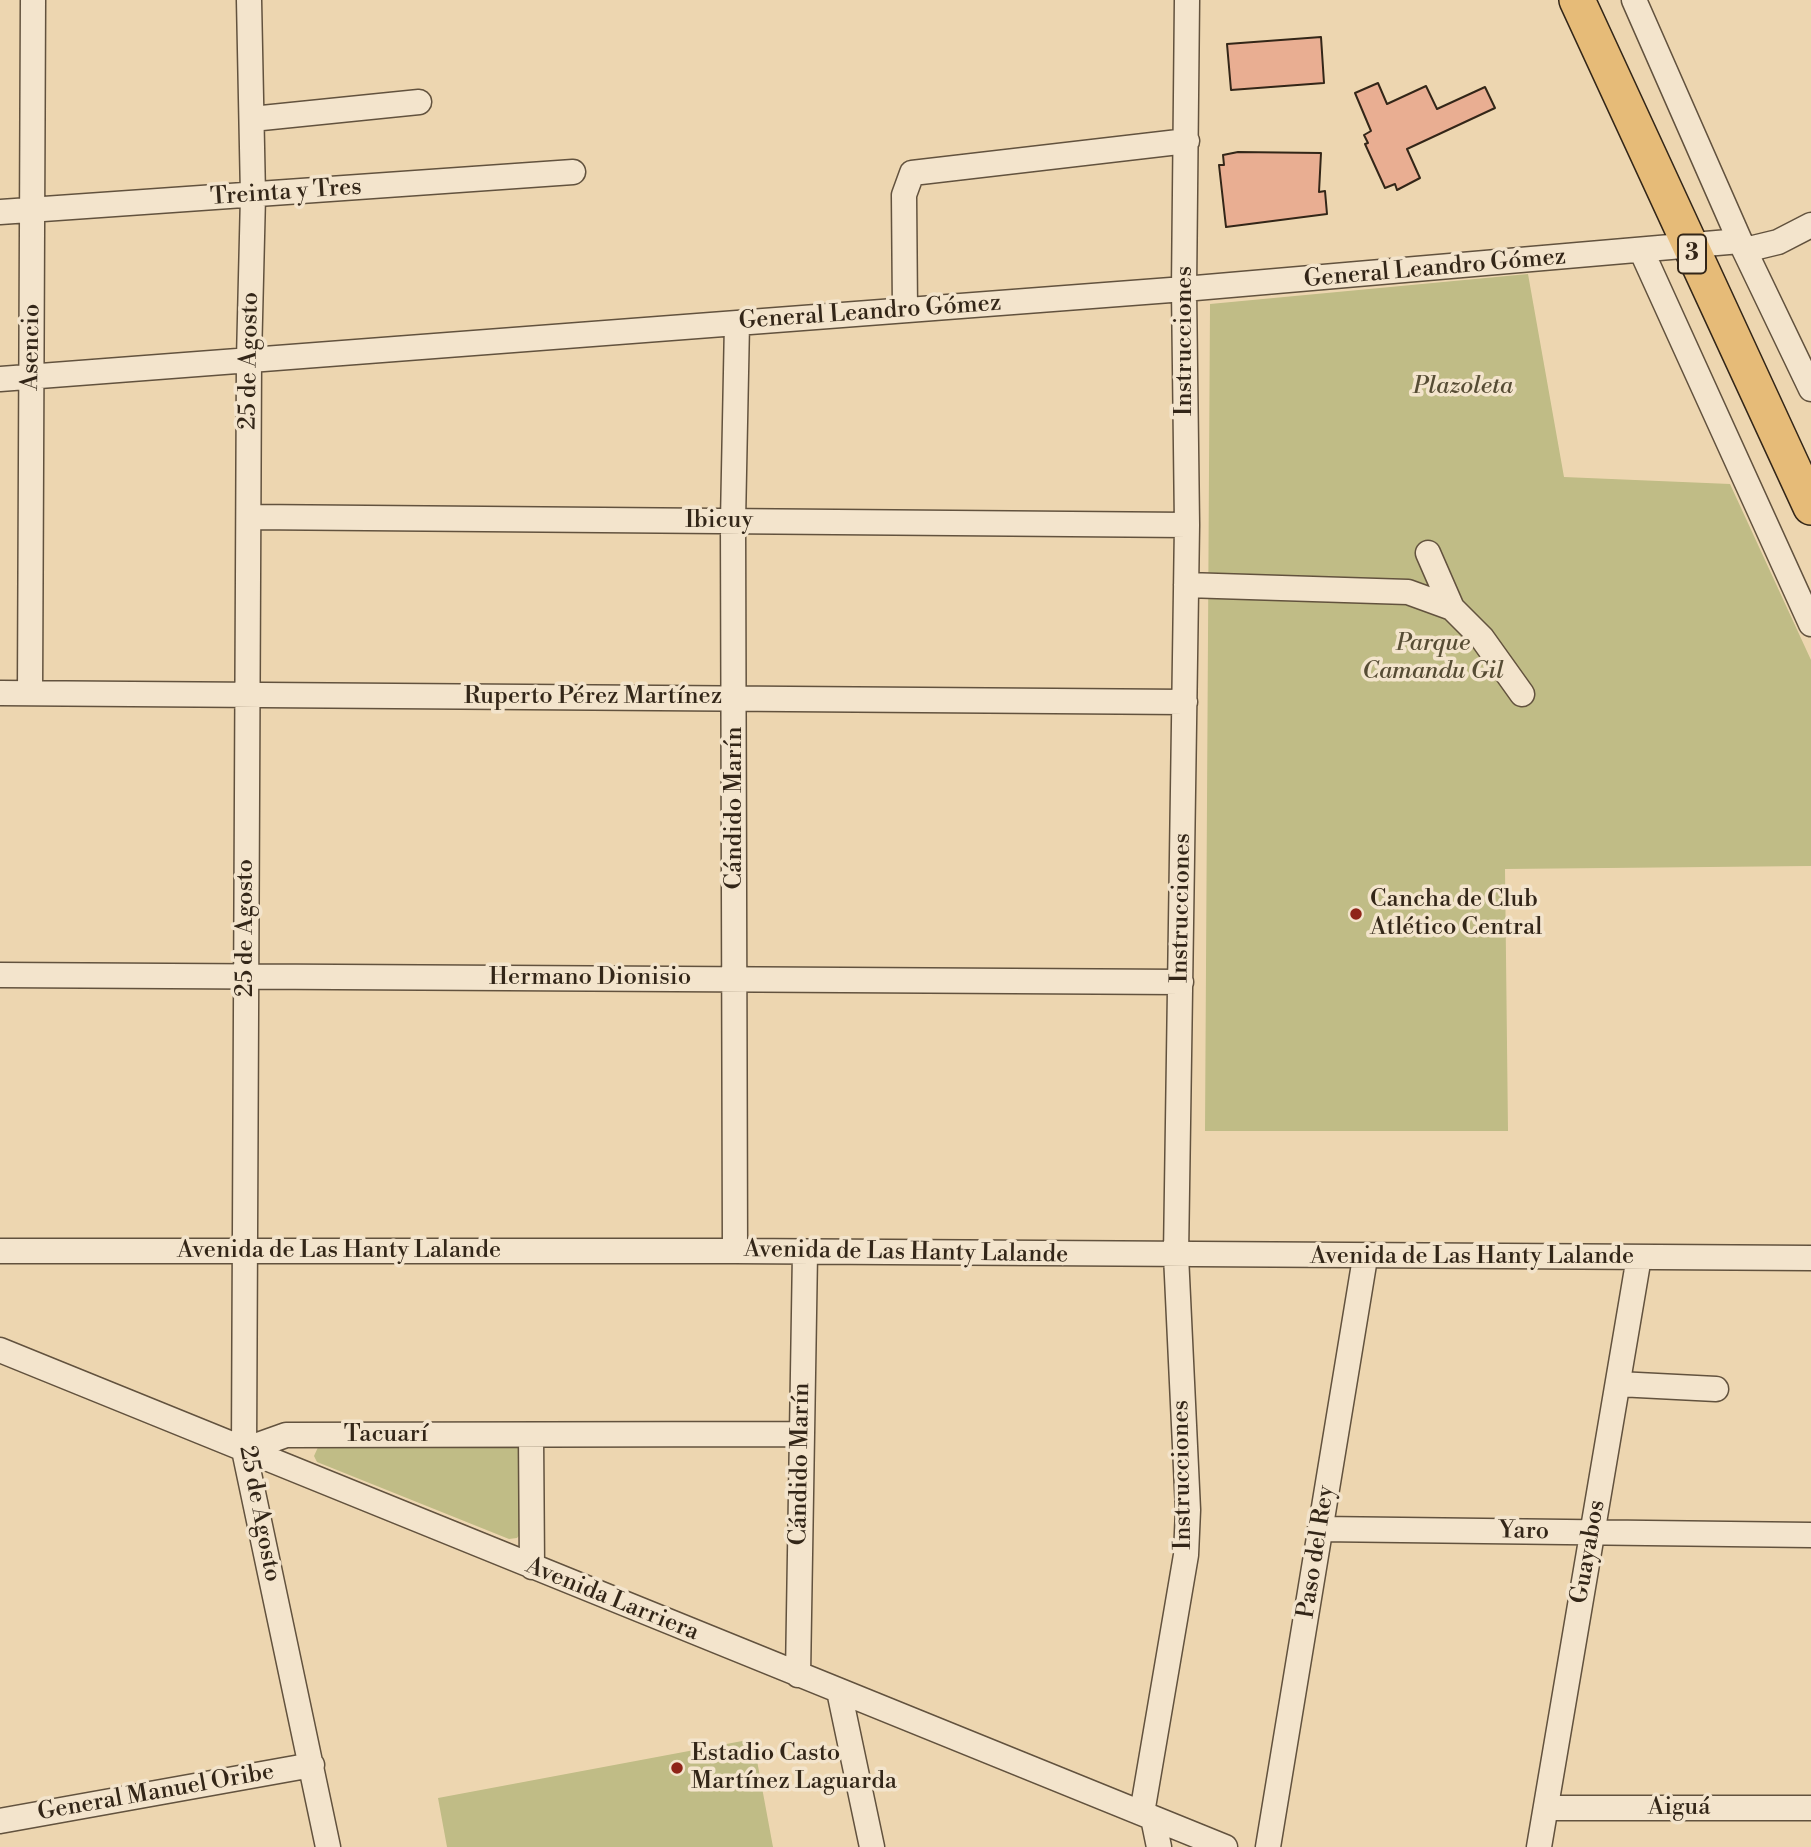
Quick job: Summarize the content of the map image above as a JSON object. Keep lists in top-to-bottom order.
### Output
{
  "streets": {
    "highway": ["3"],
    "street": [
      "Treinta y Tres",
      "General Leandro Gómez",
      "Instrucciones",
      "Asencio",
      "25 de Agosto",
      "Ibicuy",
      "Ruperto Pérez Martínez",
      "Cándido Marín",
      "Hermano Dionisio",
      "Avenida de Las Hanty Lalande",
      "Tacuarí",
      "Yaro",
      "Paso del Rey",
      "Guayabos",
      "Avenida Larriera",
      "General Manuel Oribe",
      "Aiguá"
    ]
  },
  "crossings": [
    ["Treinta y Tres", "Asencio"],
    ["Treinta y Tres", "25 de Agosto"],
    ["3", "General Leandro Gómez"],
    ["General Leandro Gómez", "Instrucciones"],
    ["General Leandro Gómez", "Asencio"],
    ["General Leandro Gómez", "25 de Agosto"],
    ["General Leandro Gómez", "Cándido Marín"],
    ["Instrucciones", "Ibicuy"],
    ["Instrucciones", "Ruperto Pérez Martínez"],
    ["Instrucciones", "Hermano Dionisio"],
    ["Instrucciones", "Avenida de Las Hanty Lalande"],
    ["Instrucciones", "Avenida Larriera"],
    ["Asencio", "Ruperto Pérez Martínez"],
    ["25 de Agosto", "Ibicuy"],
    ["25 de Agosto", "Ruperto Pérez Martínez"],
    ["25 de Agosto", "Hermano Dionisio"],
    ["25 de Agosto", "Avenida de Las Hanty Lalande"],
    ["25 de Agosto", "Tacuarí"],
    ["25 de Agosto", "Avenida Larriera"],
    ["25 de Agosto", "General Manuel Oribe"],
    ["Ibicuy", "Cándido Marín"],
    ["Ruperto Pérez Martínez", "Cándido Marín"],
    ["Cándido Marín", "Hermano Dionisio"],
    ["Cándido Marín", "Avenida de Las Hanty Lalande"],
    ["Cándido Marín", "Tacuarí"],
    ["Cándido Marín", "Avenida Larriera"],
    ["Avenida de Las Hanty Lalande", "Paso del Rey"],
    ["Avenida de Las Hanty Lalande", "Guayabos"],
    ["Tacuarí", "Avenida Larriera"],
    ["Yaro", "Paso del Rey"],
    ["Yaro", "Guayabos"],
    ["Guayabos", "Aiguá"]
  ],
  "parks": ["Plazoleta", "Parque Camandu Gil"],
  "places": ["Cancha de Club Atlético Central", "Estadio Casto Martínez Laguarda"]
}
